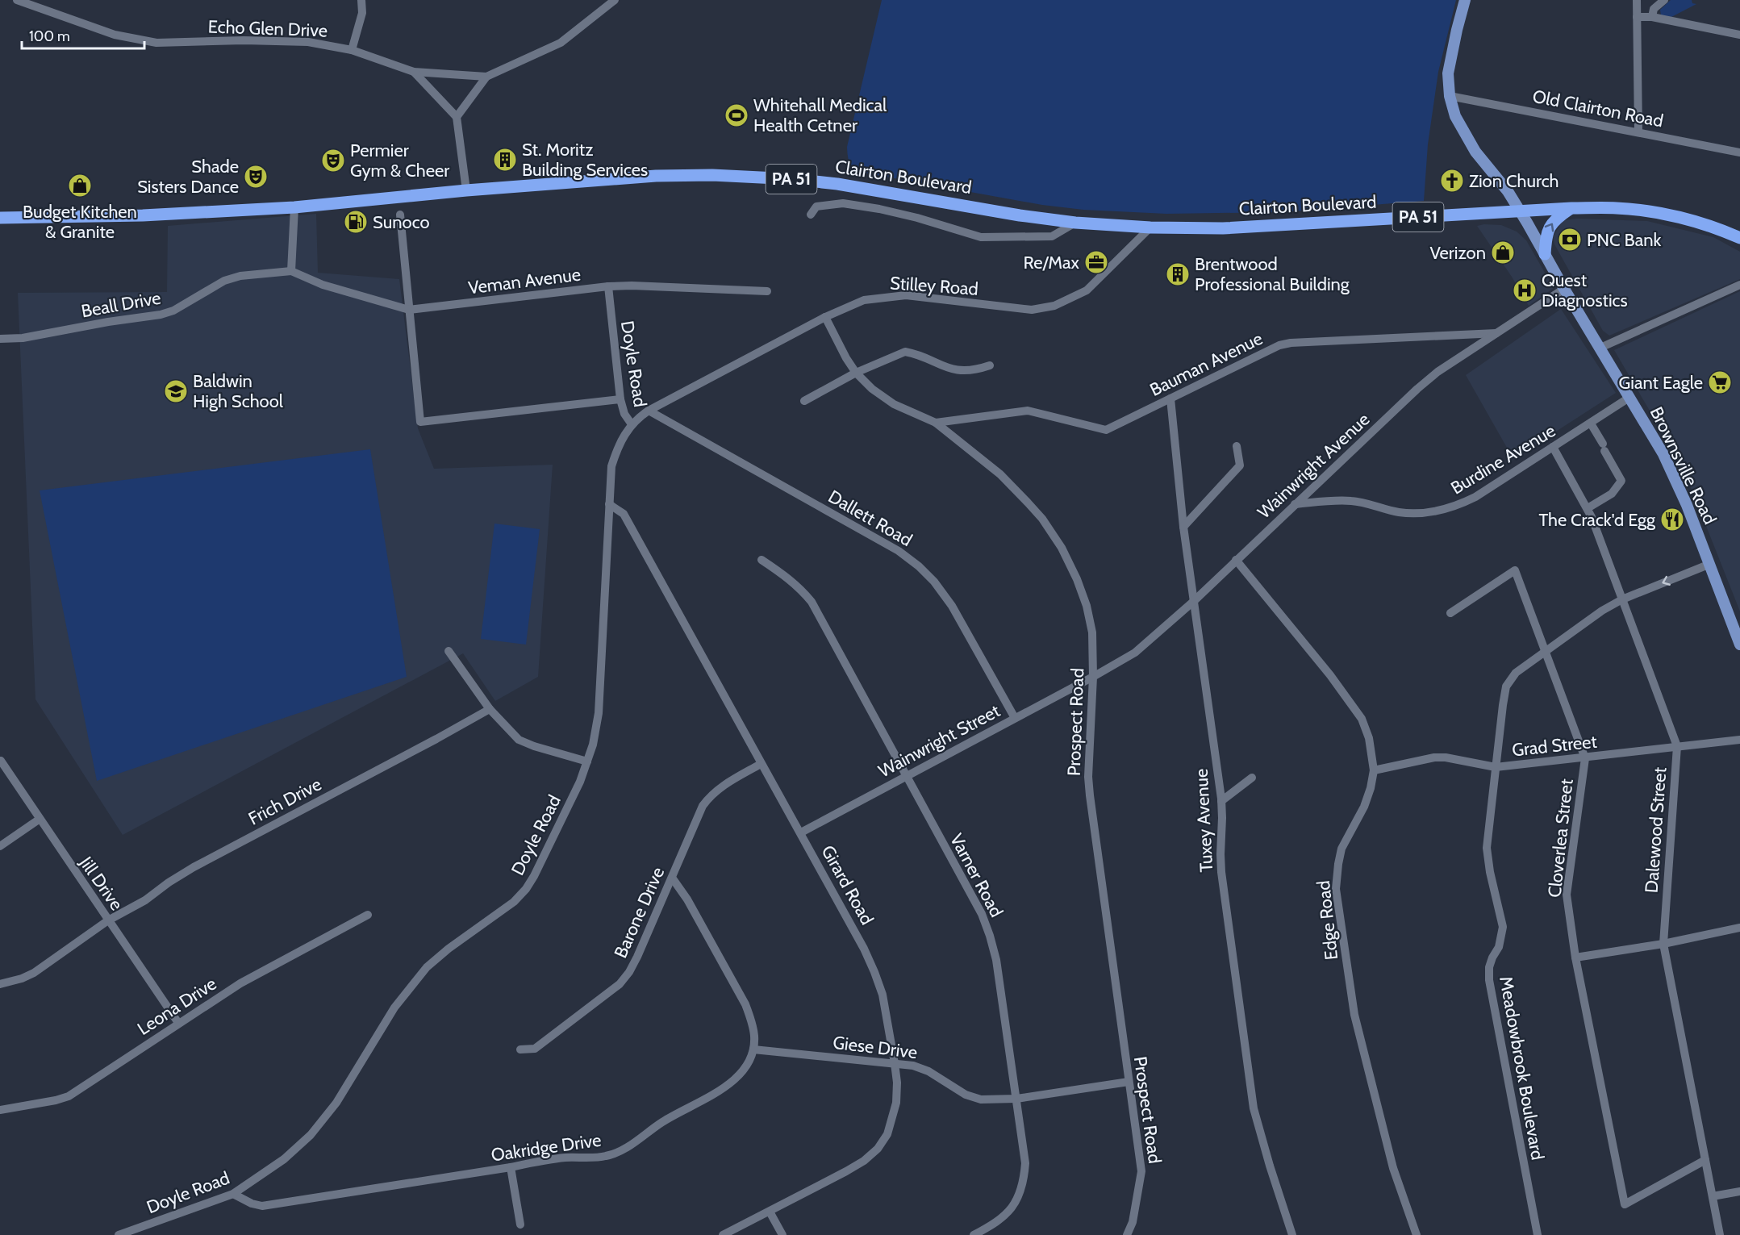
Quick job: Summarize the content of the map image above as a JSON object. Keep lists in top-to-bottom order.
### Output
{
  "streets": {
    "highway": ["Clairton Boulevard", "PA 51"],
    "main road": ["Brownsville Road"],
    "street": [
      "Echo Glen Drive",
      "Old Clairton Road",
      "Veman Avenue",
      "Stilley Road",
      "Beall Drive",
      "Doyle Road",
      "Bauman Avenue",
      "Burdine Avenue",
      "Wainwright Avenue",
      "Dallett Road",
      "Prospect Road",
      "Wainwright Street",
      "Grad Street",
      "Frich Drive",
      "Tuxey Avenue",
      "Dalewood Street",
      "Cloverlea Street",
      "Varner Road",
      "Jill Drive",
      "Girard Road",
      "Barone Drive",
      "Edge Road",
      "Leona Drive",
      "Giese Drive",
      "Meadowbrook Boulevard",
      "Oakridge Drive"
    ]
  },
  "crossings": [
    ["Old Clairton Road", "Brownsville Road"],
    ["Clairton Boulevard", "Stilley Road"],
    ["Clairton Boulevard", "Brownsville Road"],
    ["Veman Avenue", "Beall Drive"],
    ["Veman Avenue", "Doyle Road"],
    ["Stilley Road", "Doyle Road"],
    ["Stilley Road", "Dallett Road"],
    ["Stilley Road", "Prospect Road"],
    ["Doyle Road", "Girard Road"],
    ["Doyle Road", "Oakridge Drive"],
    ["Bauman Avenue", "Wainwright Avenue"],
    ["Bauman Avenue", "Prospect Road"],
    ["Bauman Avenue", "Tuxey Avenue"],
    ["Burdine Avenue", "Wainwright Avenue"],
    ["Burdine Avenue", "Brownsville Road"],
    ["Burdine Avenue", "Dalewood Street"],
    ["Wainwright Avenue", "Brownsville Road"],
    ["Wainwright Avenue", "Prospect Road"],
    ["Wainwright Avenue", "Wainwright Street"],
    ["Wainwright Avenue", "Tuxey Avenue"],
    ["Wainwright Avenue", "Edge Road"],
    ["Brownsville Road", "Meadowbrook Boulevard"],
    ["Dallett Road", "Wainwright Street"],
    ["Prospect Road", "Wainwright Street"],
    ["Prospect Road", "Giese Drive"],
    ["Wainwright Street", "Varner Road"],
    ["Wainwright Street", "Girard Road"],
    ["Grad Street", "Dalewood Street"],
    ["Grad Street", "Cloverlea Street"],
    ["Grad Street", "Edge Road"],
    ["Grad Street", "Meadowbrook Boulevard"],
    ["Frich Drive", "Jill Drive"],
    ["Dalewood Street", "Cloverlea Street"],
    ["Dalewood Street", "Meadowbrook Boulevard"],
    ["Cloverlea Street", "Meadowbrook Boulevard"],
    ["Varner Road", "Giese Drive"],
    ["Jill Drive", "Leona Drive"],
    ["Girard Road", "Barone Drive"],
    ["Girard Road", "Giese Drive"],
    ["Giese Drive", "Oakridge Drive"]
  ],
  "places": {
    "sports": ["Whitehall Medical Health Cetner"],
    "building": ["St. Moritz Building Services", "Brentwood Professional Building"],
    "theatre": ["Permier Gym & Cheer", "Shade Sisters Dance"],
    "church": ["Zion Church"],
    "shop": ["Budget Kitchen & Granite", "Verizon"],
    "fuel station": ["Sunoco"],
    "bank": ["PNC Bank"],
    "office": ["Re/Max"],
    "hospital": ["Quest Diagnostics"],
    "supermarket": ["Giant Eagle"],
    "school or university": ["Baldwin High School"],
    "restaurant": ["The Crack'd Egg"]
  },
  "scale_bar": "100 m"
}
